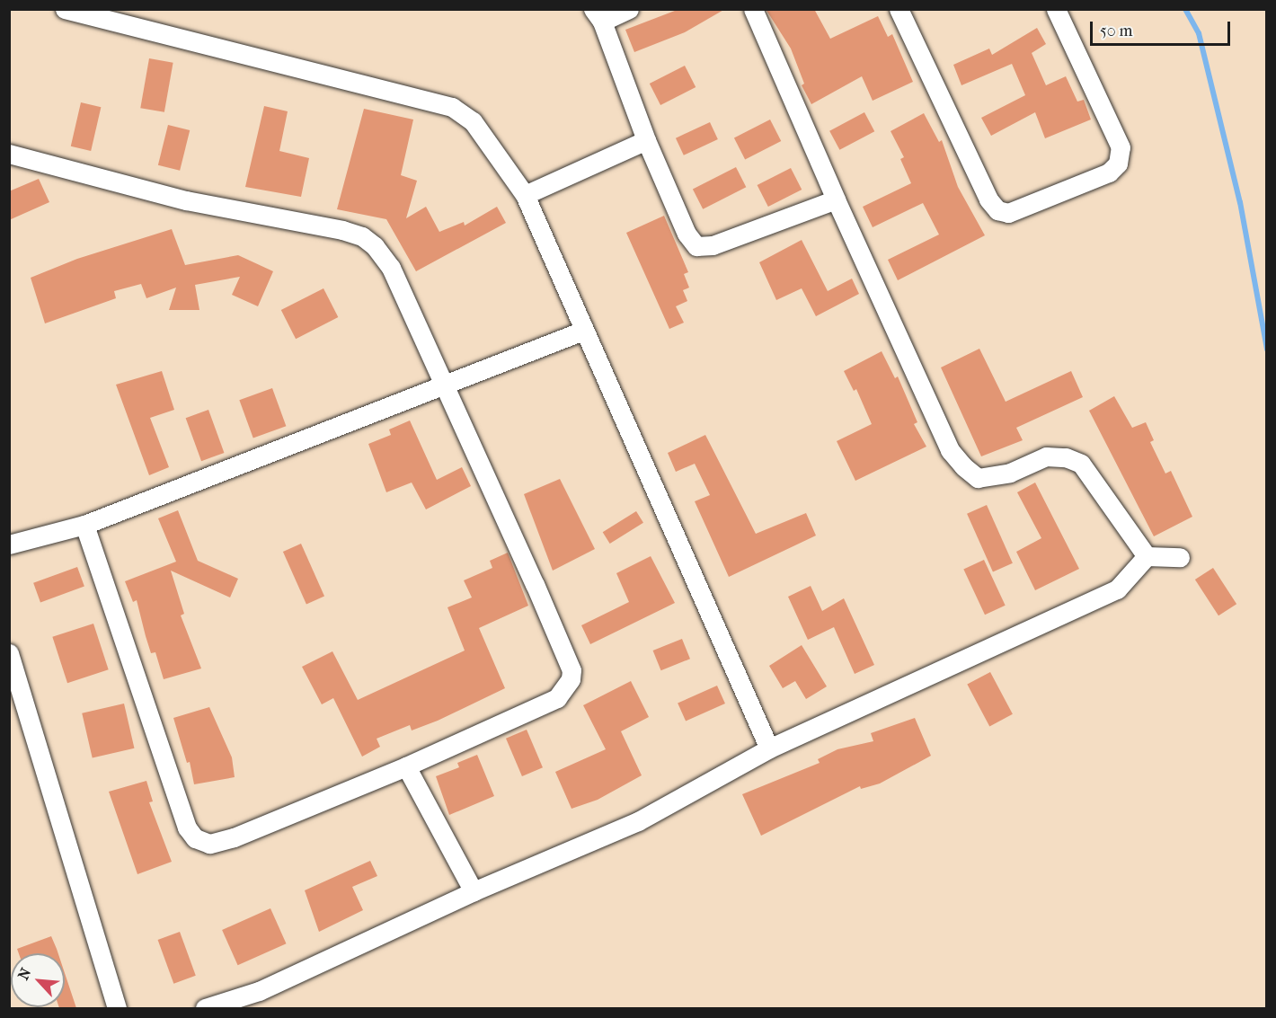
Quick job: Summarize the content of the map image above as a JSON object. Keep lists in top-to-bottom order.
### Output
{
  "scale_bar": "50 m",
  "north": "top left"
}
